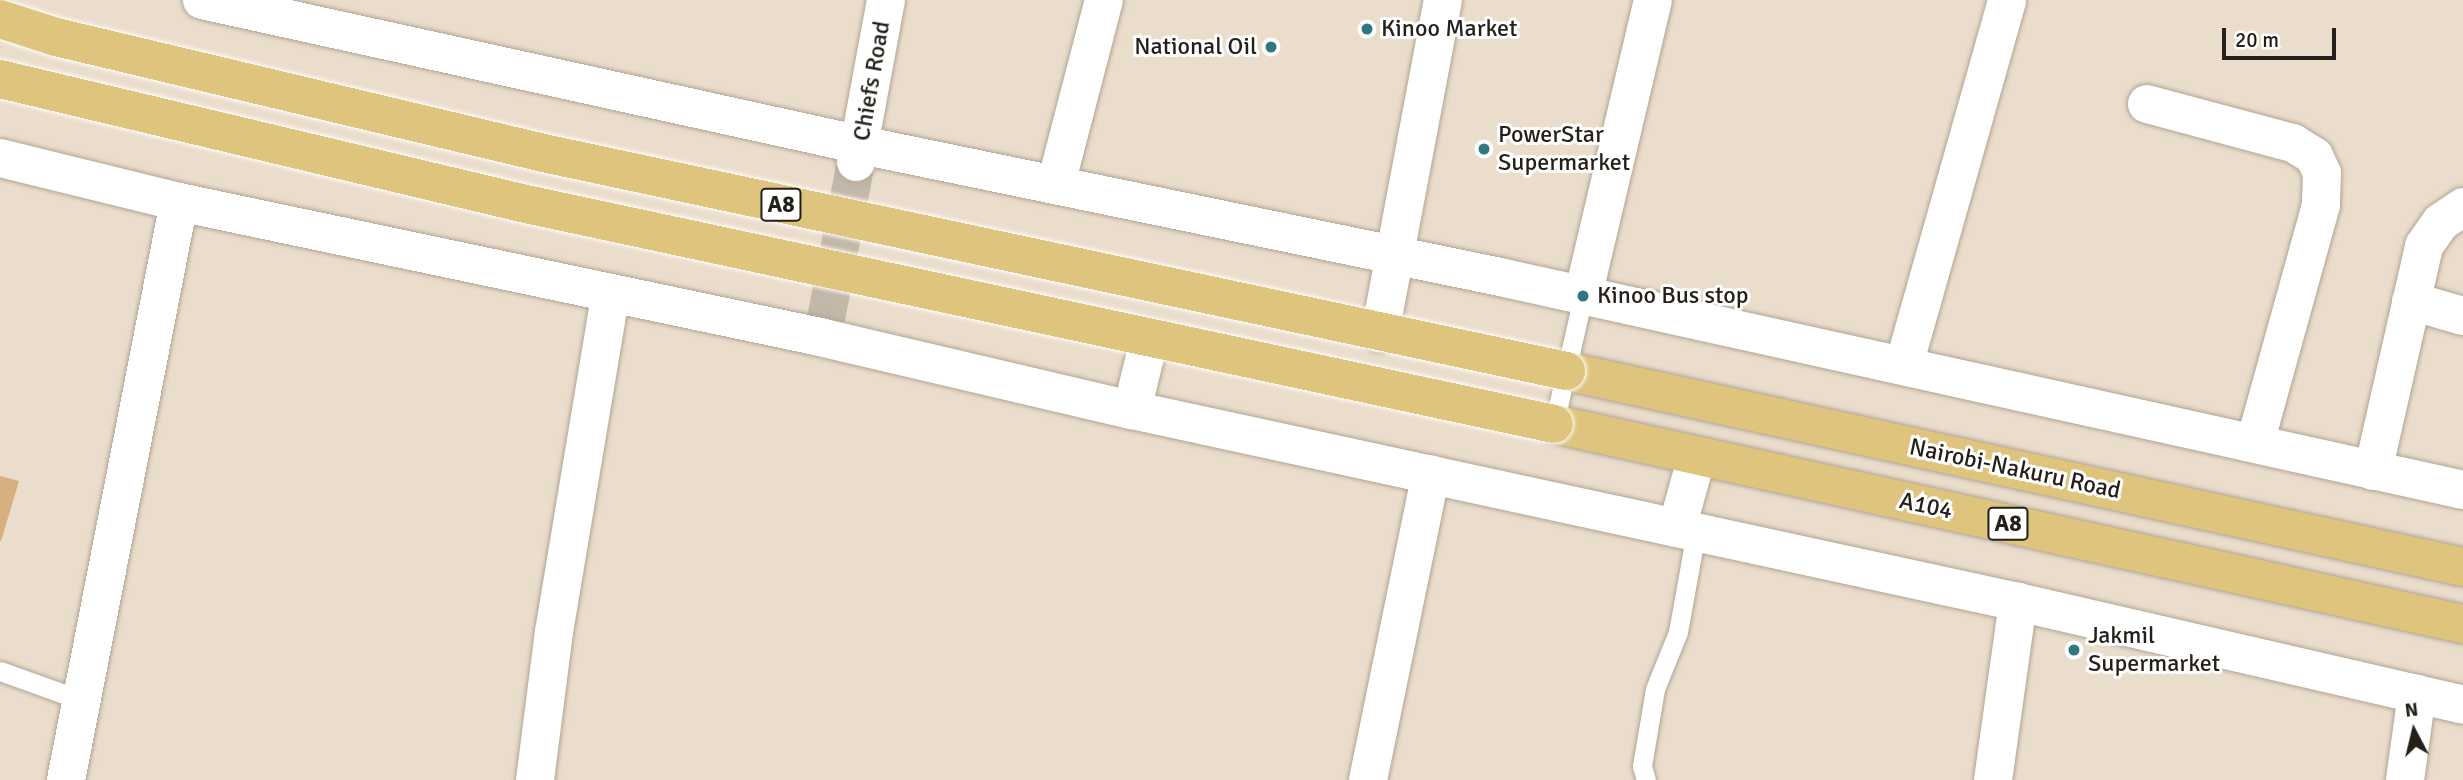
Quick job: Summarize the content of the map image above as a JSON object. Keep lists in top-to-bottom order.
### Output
{
  "streets": {
    "highway": ["A8", "Nairobi-Nakuru Road", "A104"],
    "street": ["Chiefs Road"]
  },
  "crossings": [
    ["A8", "Nairobi-Nakuru Road"],
    ["A8", "A104"]
  ],
  "places": [
    "Kinoo Market",
    "National Oil",
    "PowerStar Supermarket",
    "Kinoo Bus stop",
    "Jakmil Supermarket"
  ],
  "scale_bar": "20 m",
  "north": "top"
}
